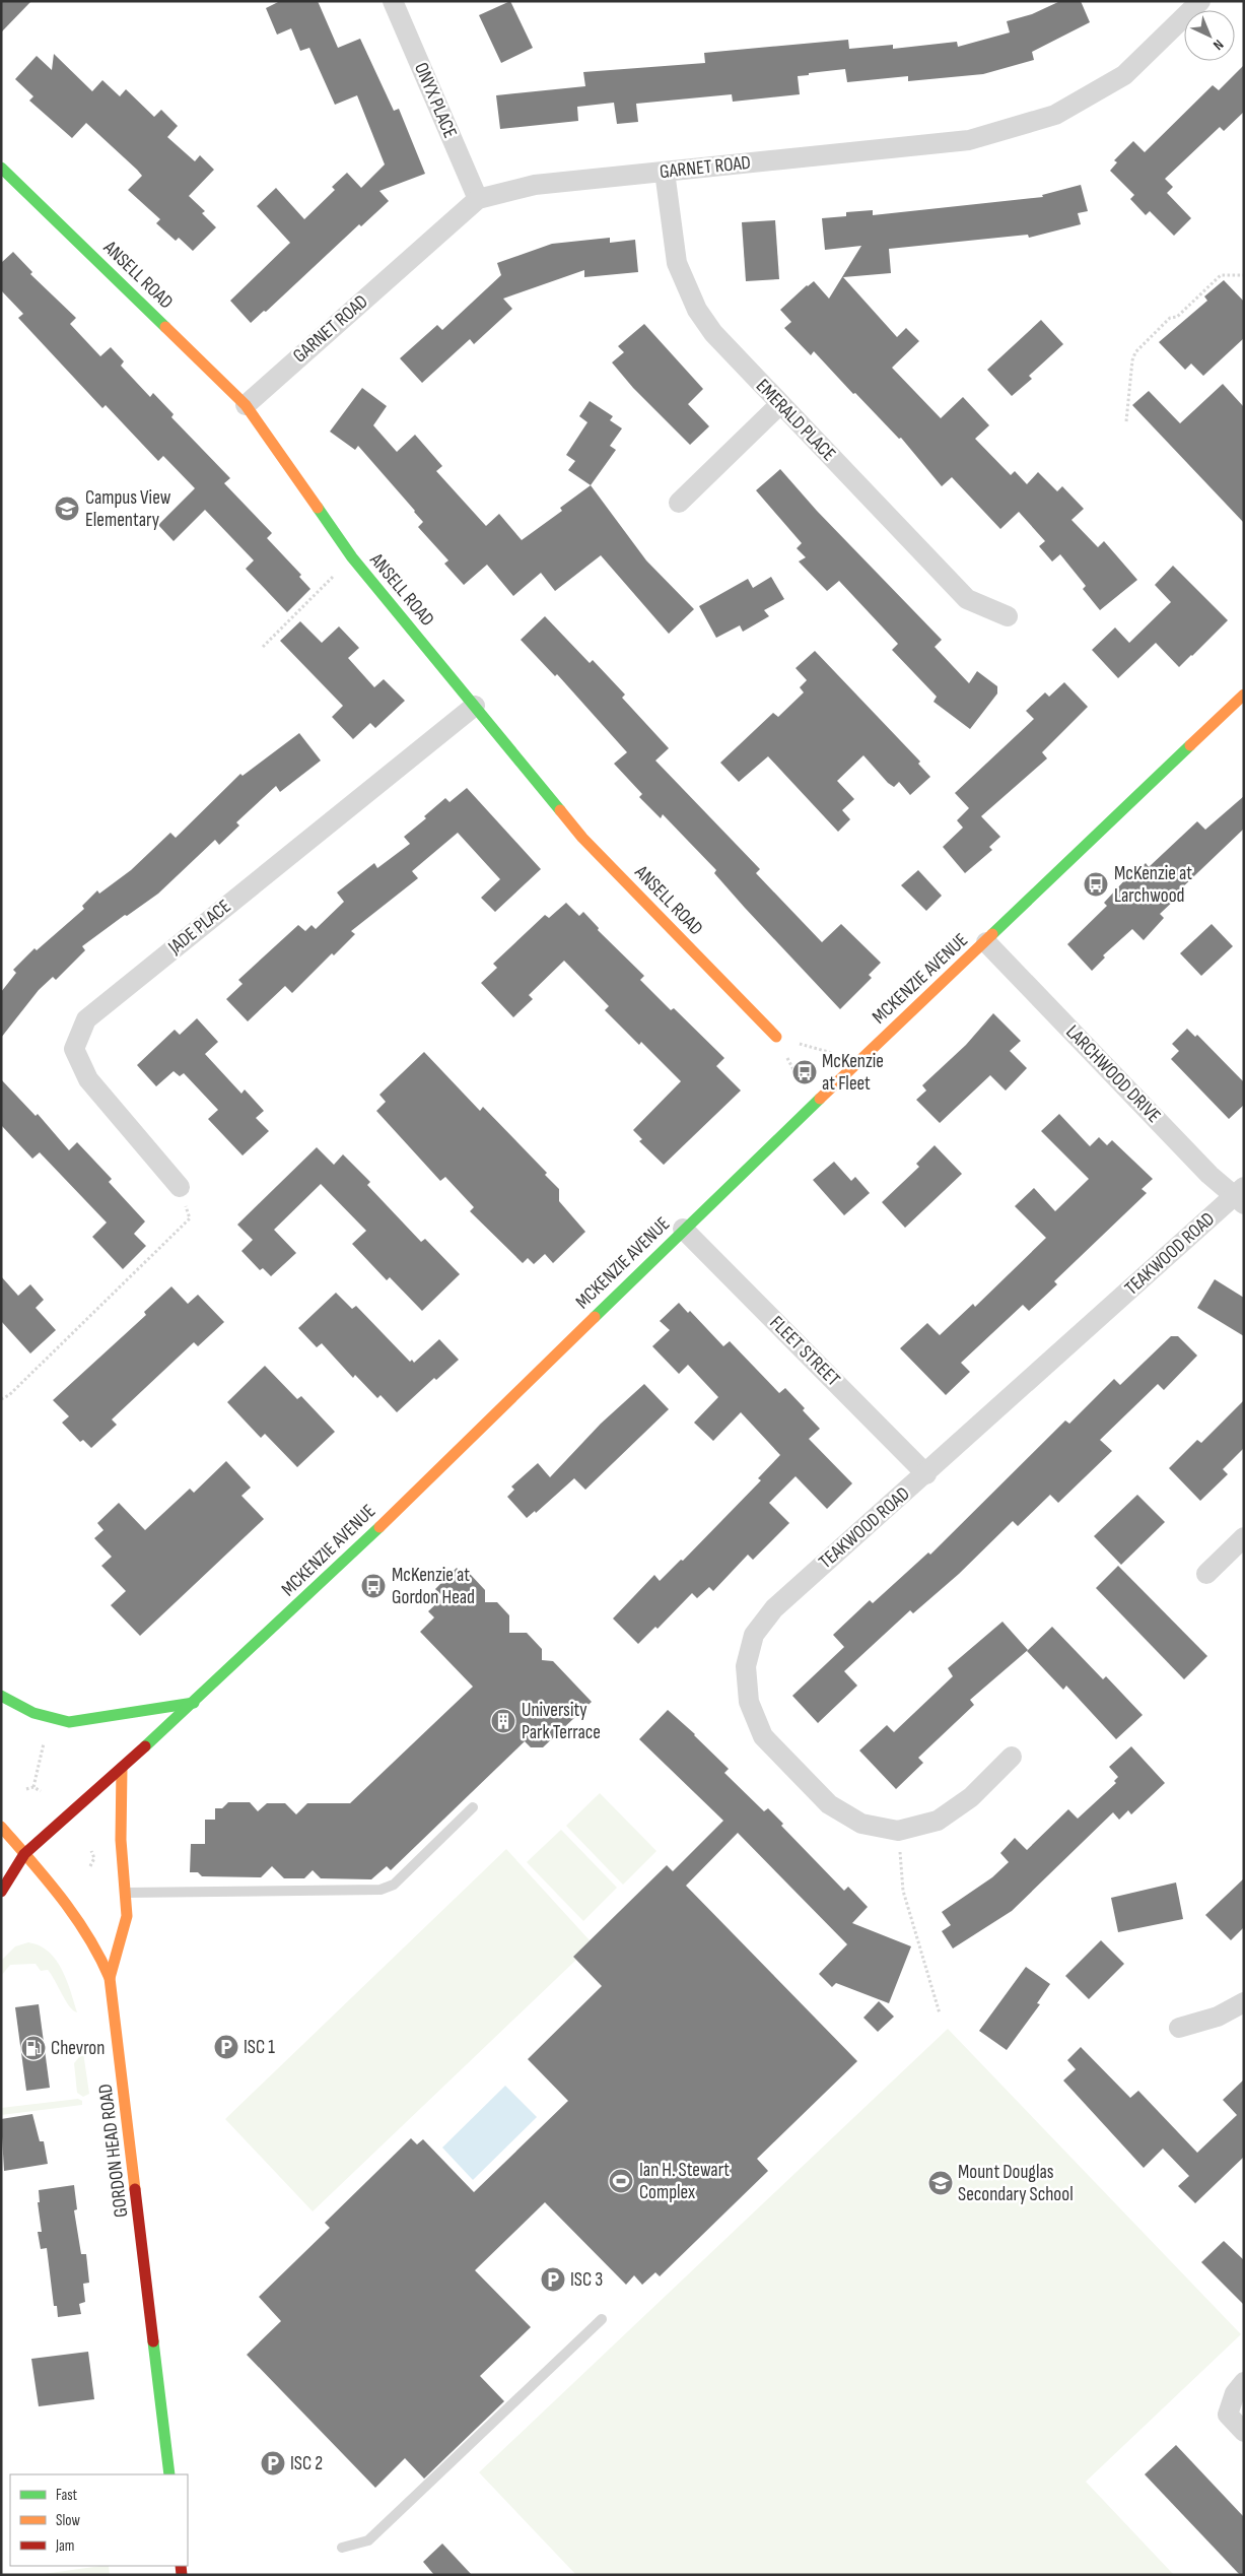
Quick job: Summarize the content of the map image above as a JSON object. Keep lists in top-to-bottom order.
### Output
{
  "streets": {
    "main road": ["ANSELL ROAD", "MCKENZIE AVENUE", "GORDON HEAD ROAD"],
    "street": [
      "ONYX PLACE",
      "GARNET ROAD",
      "EMERALD PLACE",
      "JADE PLACE",
      "LARCHWOOD DRIVE",
      "TEAKWOOD ROAD",
      "FLEET STREET"
    ]
  },
  "crossings": [
    ["ONYX PLACE", "GARNET ROAD"],
    ["GARNET ROAD", "ANSELL ROAD"],
    ["GARNET ROAD", "EMERALD PLACE"],
    ["ANSELL ROAD", "JADE PLACE"],
    ["MCKENZIE AVENUE", "LARCHWOOD DRIVE"],
    ["MCKENZIE AVENUE", "FLEET STREET"],
    ["MCKENZIE AVENUE", "GORDON HEAD ROAD"],
    ["LARCHWOOD DRIVE", "TEAKWOOD ROAD"],
    ["TEAKWOOD ROAD", "FLEET STREET"]
  ],
  "places": {
    "school or university": ["Campus View Elementary", "Mount Douglas Secondary School"],
    "bus stop": ["McKenzie at Larchwood", "McKenzie at Fleet", "McKenzie at Gordon Head"],
    "building": ["University Park Terrace"],
    "parking": ["ISC 1", "ISC 3", "ISC 2"],
    "fuel station": ["Chevron"],
    "sports": ["Ian H. Stewart Complex"]
  },
  "legend": ["Fast", "Slow", "Jam"],
  "north": "bottom right"
}
